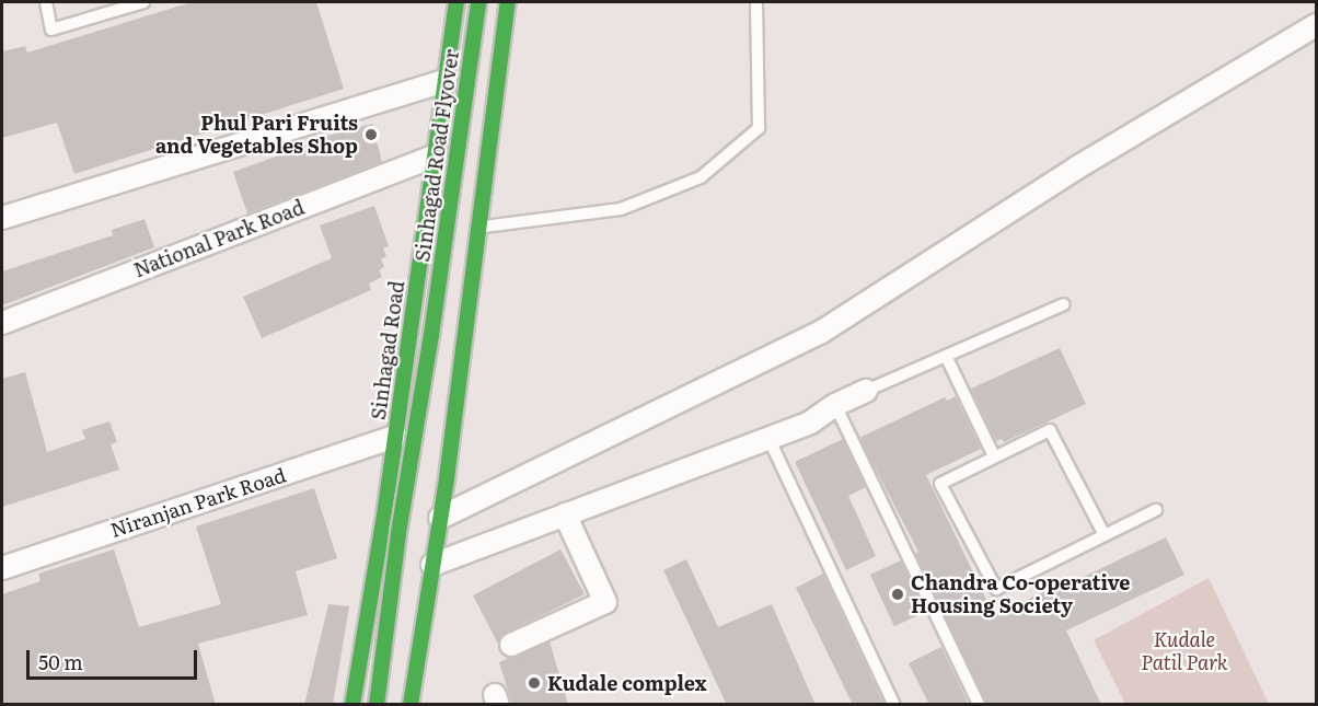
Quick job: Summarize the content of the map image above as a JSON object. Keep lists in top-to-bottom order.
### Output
{
  "streets": {
    "main road": ["Sinhagad Road Flyover", "Sinhagad Road"],
    "street": ["National Park Road", "Niranjan Park Road"]
  },
  "crossings": [
    ["National Park Road", "Sinhagad Road"],
    ["Sinhagad Road", "Niranjan Park Road"]
  ],
  "parks": ["Kudale Patil Park"],
  "places": ["Phul Pari Fruits and Vegetables Shop", "Chandra Co-operative Housing Society", "Kudale complex"],
  "scale_bar": "50 m"
}
